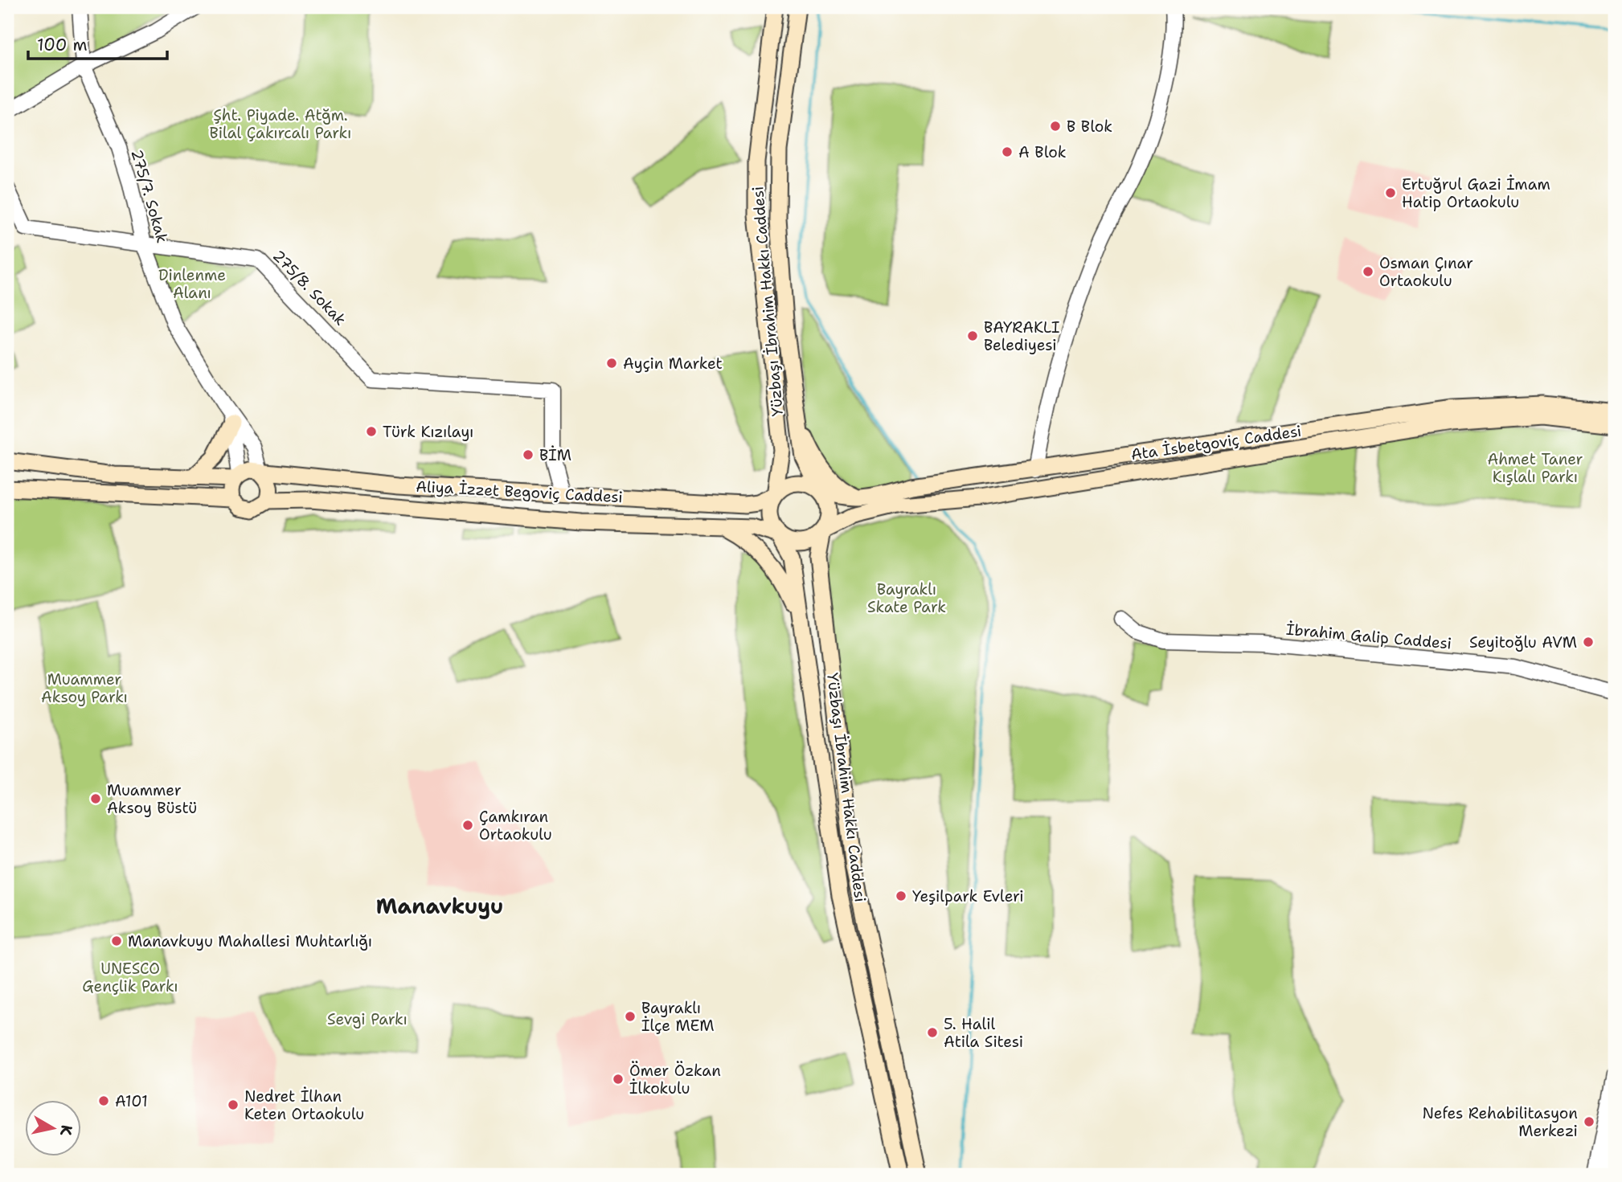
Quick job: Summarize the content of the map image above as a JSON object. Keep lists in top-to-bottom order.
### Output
{
  "streets": {
    "main road": ["Yüzbaşı İbrahim Hakkı Caddesi", "Ata İsbetgoviç Caddesi", "Aliya İzzet Begoviç Caddesi"],
    "street": ["275/7. Sokak", "275/8. Sokak", "İbrahim Galip Caddesi"]
  },
  "crossings": [
    ["275/7. Sokak", "275/8. Sokak"],
    ["275/7. Sokak", "Aliya İzzet Begoviç Caddesi"],
    ["275/8. Sokak", "Aliya İzzet Begoviç Caddesi"],
    ["Yüzbaşı İbrahim Hakkı Caddesi", "Ata İsbetgoviç Caddesi"],
    ["Yüzbaşı İbrahim Hakkı Caddesi", "Aliya İzzet Begoviç Caddesi"],
    ["Ata İsbetgoviç Caddesi", "Aliya İzzet Begoviç Caddesi"]
  ],
  "districts": ["Manavkuyu"],
  "parks": [
    "Şht. Piyade. Atğm. Bilal Çakırcalı Parkı",
    "Dinlenme Alanı",
    "Ahmet Taner Kışlalı Parkı",
    "Bayraklı Skate Park",
    "Muammer Aksoy Parkı",
    "UNESCO Gençlik Parkı",
    "Sevgi Parkı"
  ],
  "places": [
    "B Blok",
    "A Blok",
    "Ertuğrul Gazi İmam Hatip Ortaokulu",
    "Osman Çınar Ortaokulu",
    "BAYRAKLI Belediyesi",
    "Ayçin Market",
    "Türk Kızılayı",
    "BİM",
    "Seyitoğlu AVM",
    "Muammer Aksoy Büstü",
    "Çamkıran Ortaokulu",
    "Yeşilpark Evleri",
    "Manavkuyu Mahallesi Muhtarlığı",
    "Bayraklı İlçe MEM",
    "5. Halil Atila Sitesi",
    "Ömer Özkan İlkokulu",
    "A101",
    "Nedret İlhan Keten Ortaokulu",
    "Nefes Rehabilitasyon Merkezi"
  ],
  "scale_bar": "100 m",
  "north": "right"
}
